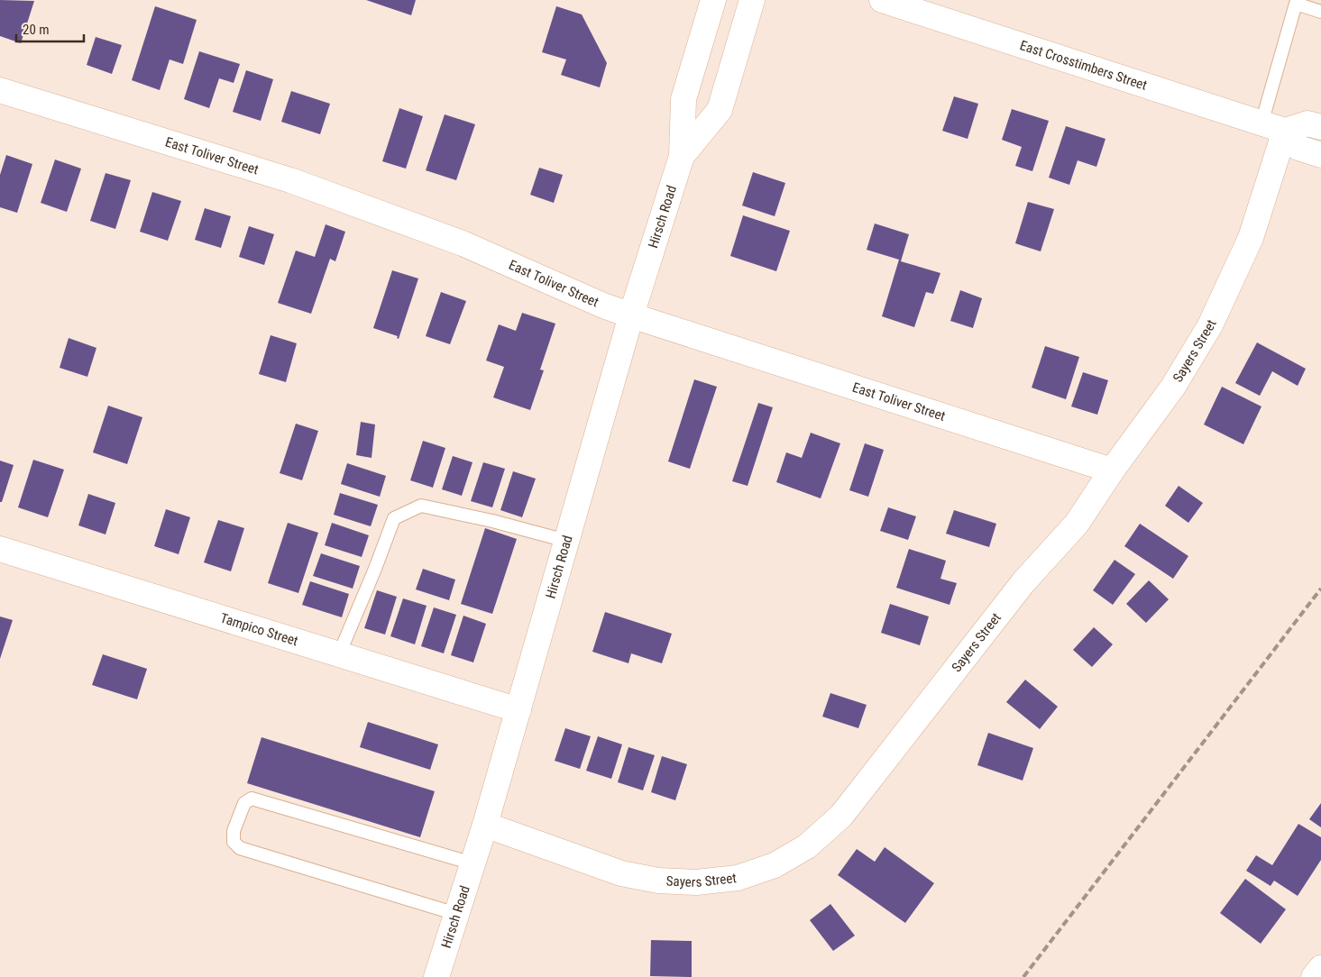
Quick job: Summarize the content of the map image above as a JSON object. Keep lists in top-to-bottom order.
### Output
{
  "streets": {
    "street": [
      "East Crosstimbers Street",
      "East Toliver Street",
      "Hirsch Road",
      "Sayers Street",
      "Tampico Street"
    ]
  },
  "crossings": [
    ["East Crosstimbers Street", "Sayers Street"],
    ["East Toliver Street", "Hirsch Road"],
    ["East Toliver Street", "Sayers Street"],
    ["Hirsch Road", "Sayers Street"],
    ["Hirsch Road", "Tampico Street"]
  ],
  "scale_bar": "20 m"
}
